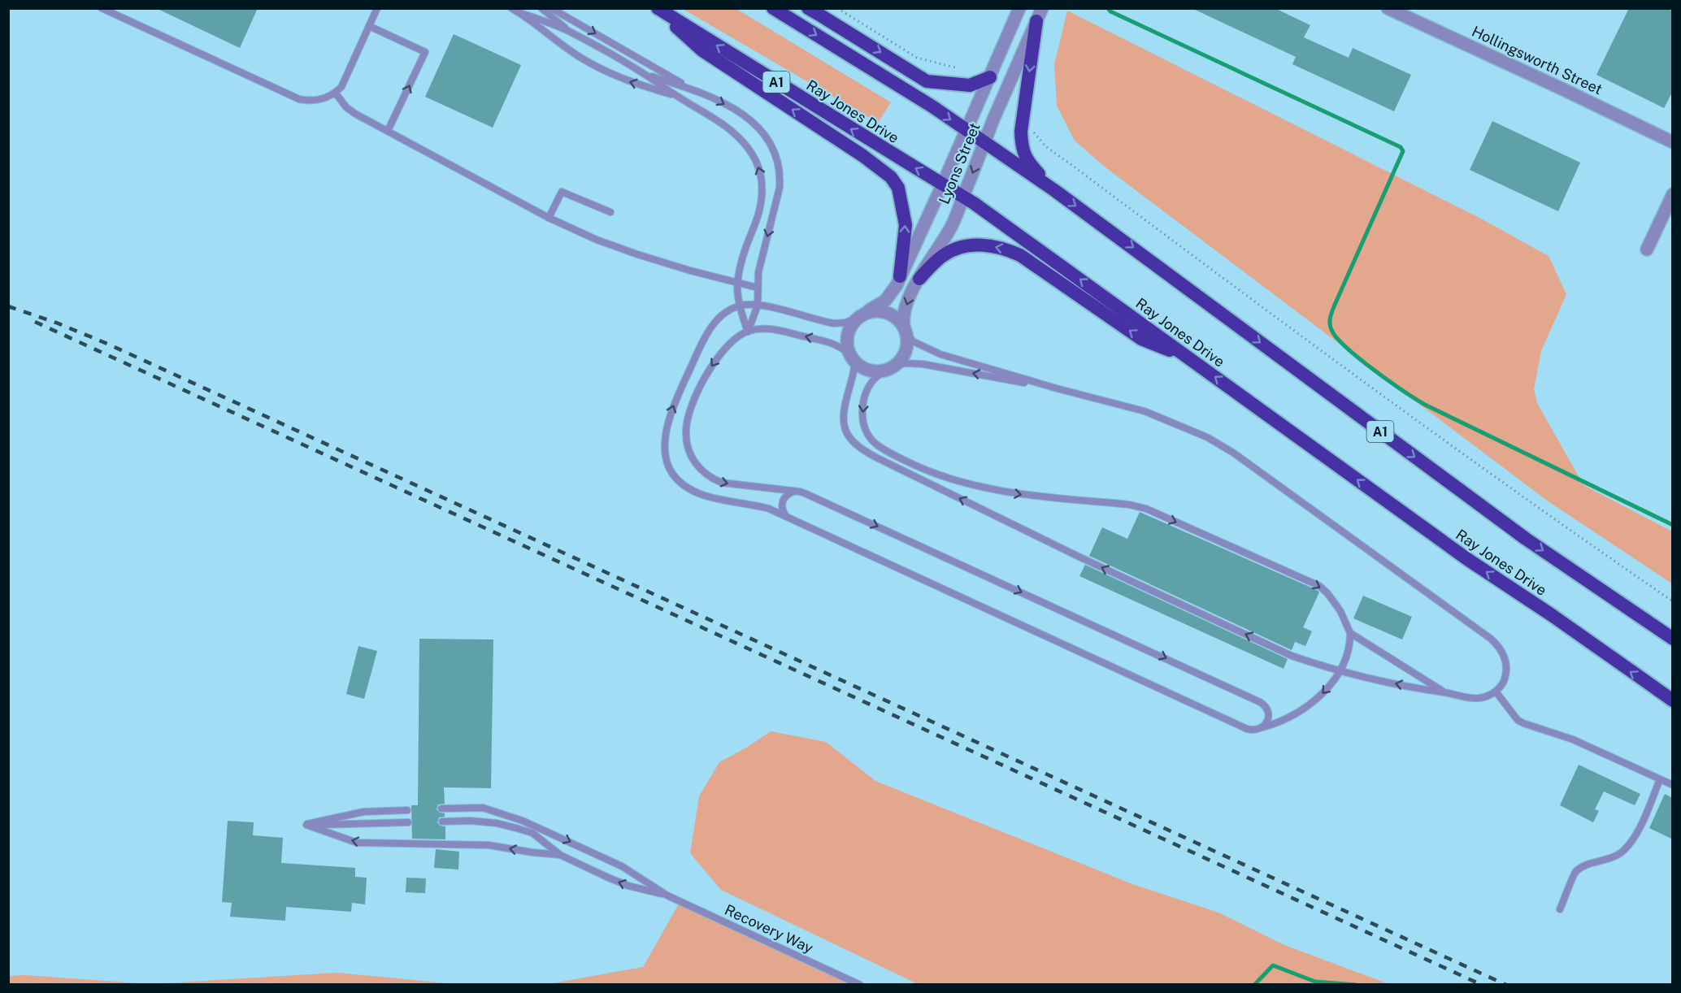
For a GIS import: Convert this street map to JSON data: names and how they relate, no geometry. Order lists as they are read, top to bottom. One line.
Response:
{"streets":{"highway":["A1","Ray Jones Drive"],"street":["Hollingsworth Street","Lyons Street"],"lane":["Recovery Way"]},"crossings":[["A1","Lyons Street"],["Ray Jones Drive","Lyons Street"]]}
